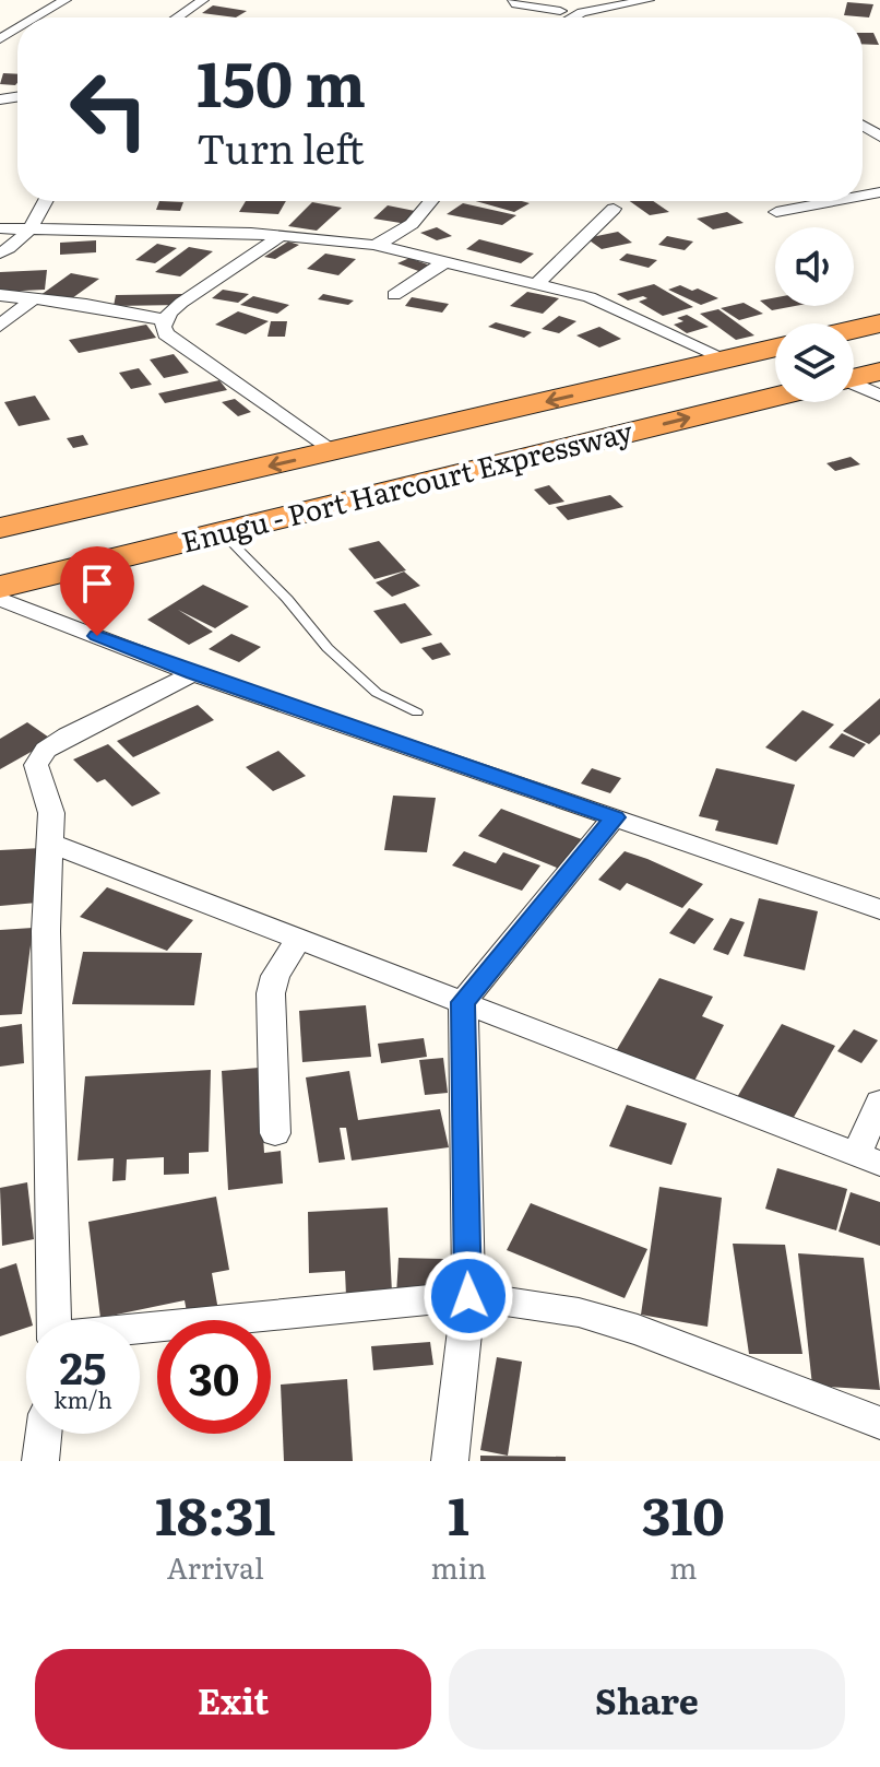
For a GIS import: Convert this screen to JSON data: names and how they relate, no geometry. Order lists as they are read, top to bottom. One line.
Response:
{"streets":{"highway":["Enugu - Port Harcourt Expressway"]},"page":{"turn":["150 m","Turn left"],"speed":"25 km/h","limit":"30","eta":["18:31","Arrival","1","min","310","m"],"buttons":["Exit","Share"]}}
